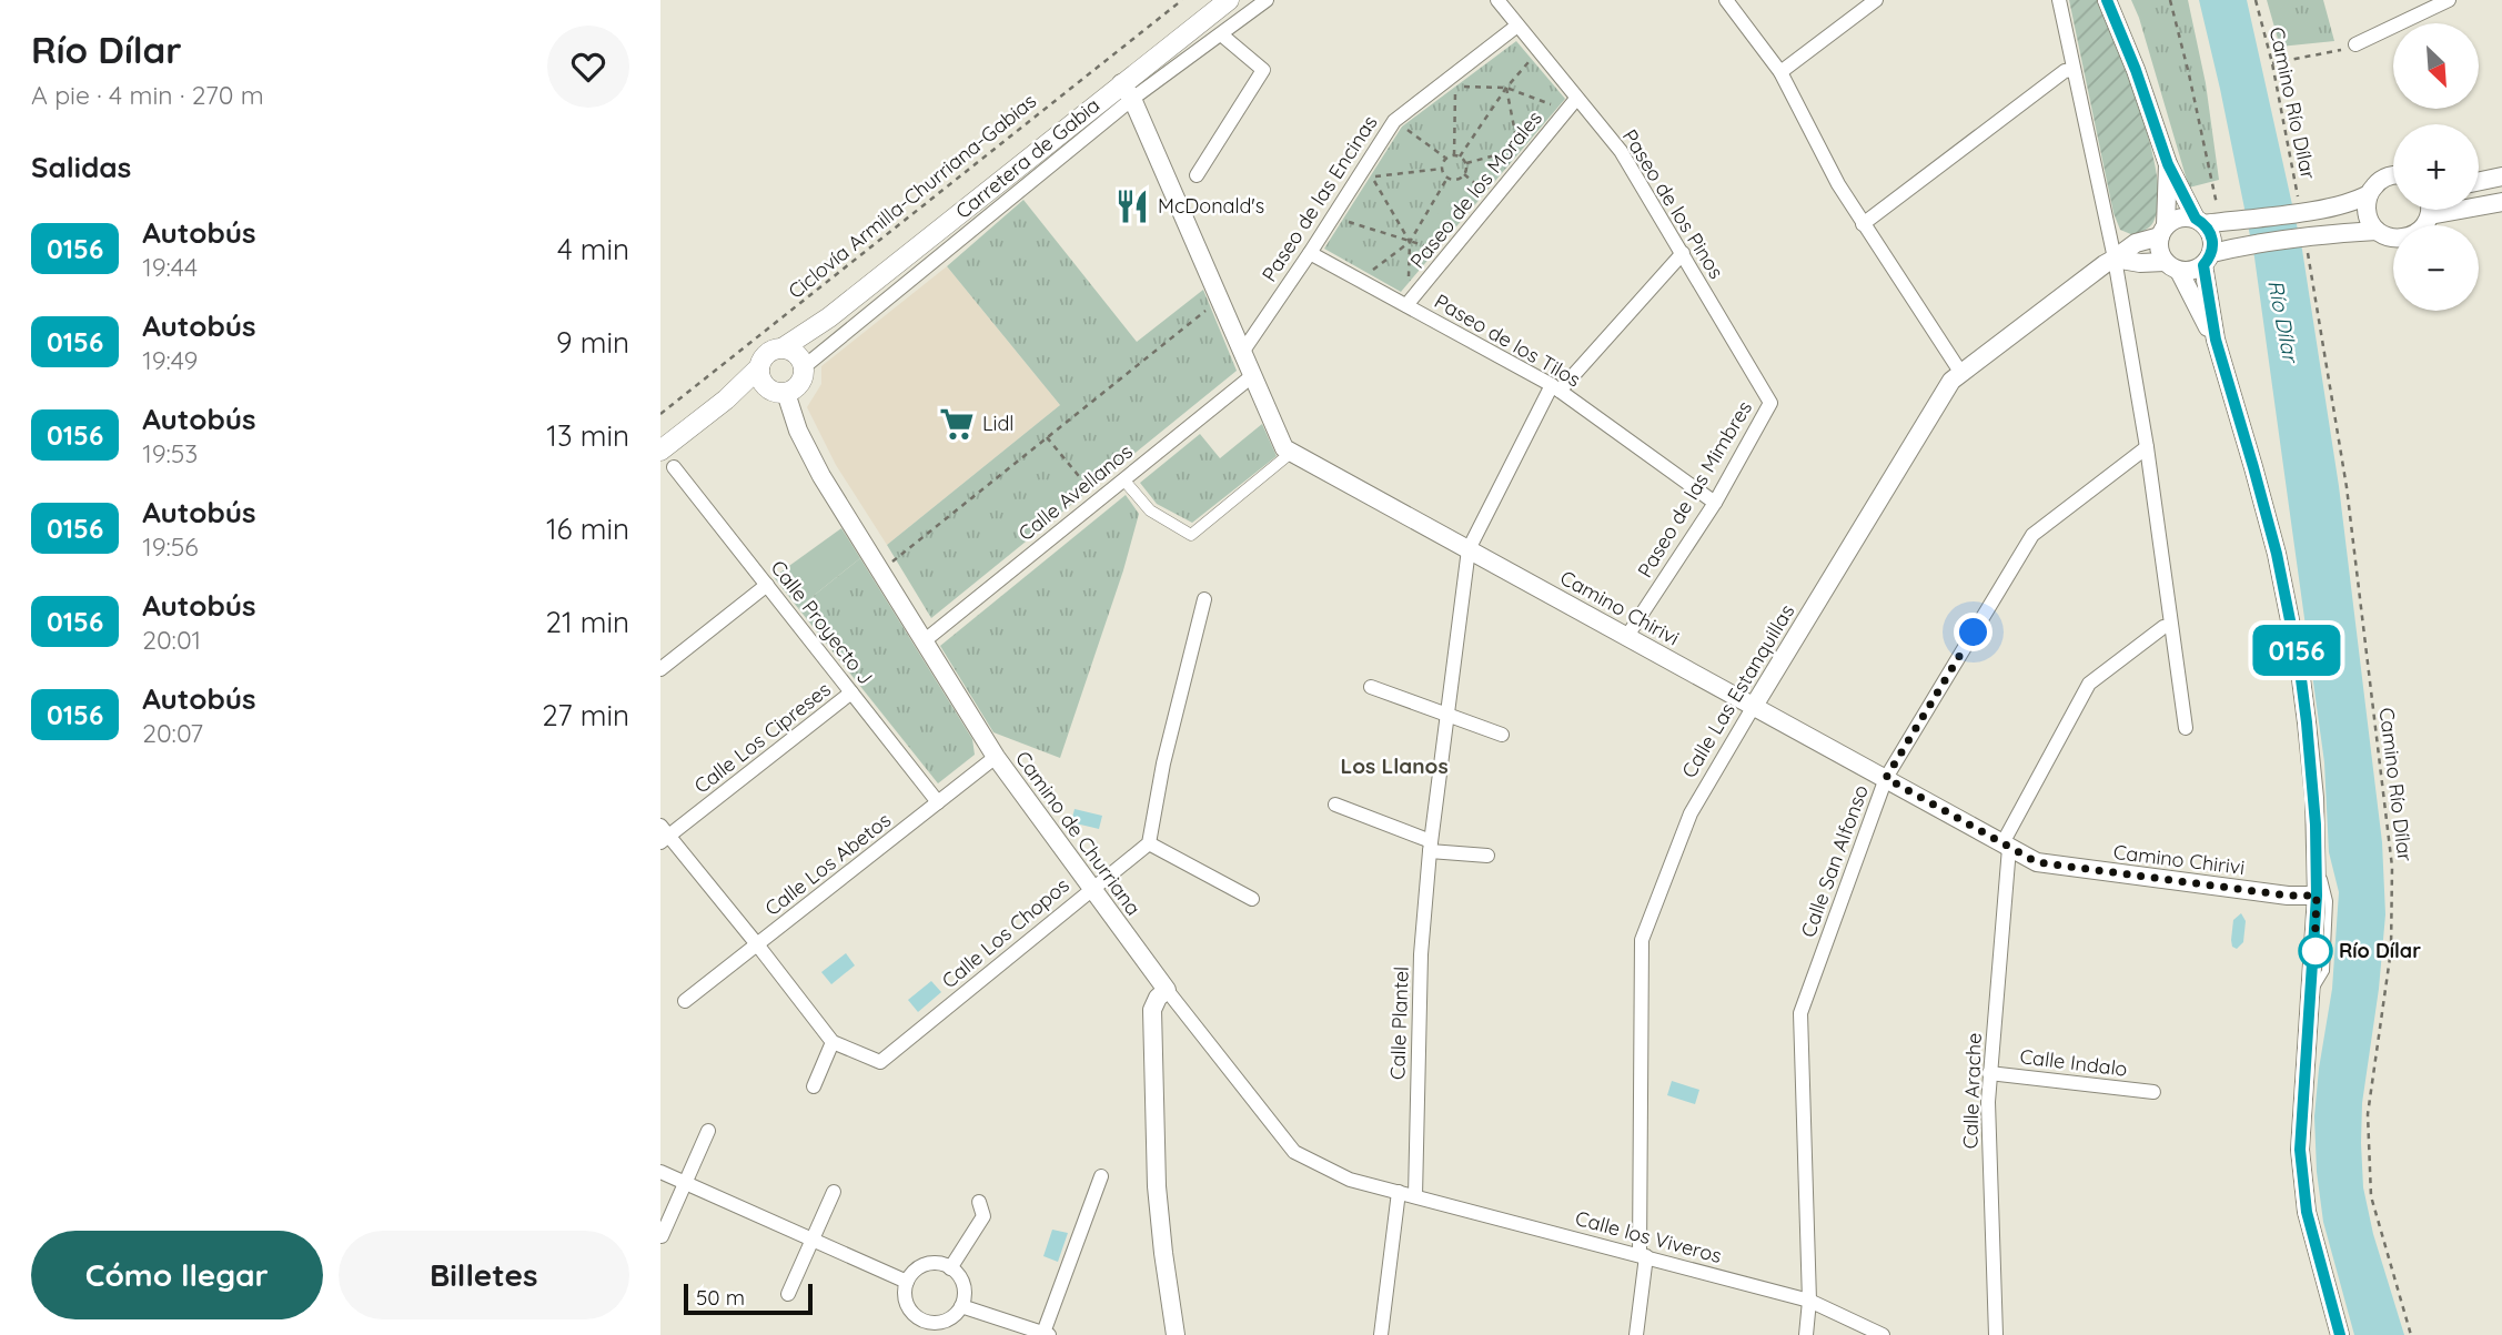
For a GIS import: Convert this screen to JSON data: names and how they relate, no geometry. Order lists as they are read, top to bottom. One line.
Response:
{"streets":{"main road":["Carretera de Gabia"],"street":["Paseo de los Morales","Paseo de las Encinas","Paseo de los Pinos","Paseo de los Tilos","Paseo de las Mimbres","Calle Avellanos","Camino Chirivi","Calle Proyecto J","Calle Las Estanquillas","Calle Los Cipreses","Camino de Churriana","Calle San Alfonso","Calle Los Abetos","Calle Los Chopos","Calle Plantel","Calle Indalo","Calle Arache","Calle los Viveros"],"path":["Camino Río Dílar","Ciclovía Armilla-Churriana-Gabias"]},"crossings":[["Carretera de Gabia","Camino de Churriana"],["Paseo de los Morales","Paseo de los Pinos"],["Paseo de los Morales","Paseo de los Tilos"],["Paseo de las Encinas","Paseo de los Pinos"],["Paseo de las Encinas","Paseo de los Tilos"],["Paseo de los Pinos","Paseo de las Mimbres"],["Paseo de los Pinos","Calle Plantel"],["Paseo de los Tilos","Paseo de las Mimbres"],["Paseo de los Tilos","Calle Plantel"],["Paseo de las Mimbres","Camino Chirivi"],["Calle Avellanos","Camino de Churriana"],["Camino Chirivi","Calle Las Estanquillas"],["Camino Chirivi","Calle San Alfonso"],["Camino Chirivi","Calle Plantel"],["Camino Chirivi","Calle Arache"],["Calle Proyecto J","Calle Los Cipreses"],["Calle Proyecto J","Calle Los Abetos"],["Calle Las Estanquillas","Calle los Viveros"],["Calle Los Cipreses","Calle Los Chopos"],["Camino de Churriana","Calle Los Abetos"],["Camino de Churriana","Calle Los Chopos"],["Camino de Churriana","Calle los Viveros"],["Calle San Alfonso","Calle los Viveros"],["Calle Los Abetos","Calle Los Chopos"],["Calle Plantel","Calle los Viveros"],["Calle Indalo","Calle Arache"]],"districts":["Los Llanos"],"water":["Río Dílar"],"places":{"restaurant":["McDonald's"],"supermarket":["Lidl"],"other":["Río Dílar"]},"lines":["bus line 0156"],"scale_bar":"50 m","north":"bottom right","page":{"heading":[["Río Dílar","A pie · 4 min · 270 m"],"Salidas"],"on_map":"0156","map_buttons":["+","−"],"list":[{"mark":"0156","name":"Autobús","note":"19:44","value":"4 min"},{"mark":"0156","name":"Autobús","note":"19:49","value":"9 min"},{"mark":"0156","name":"Autobús","note":"19:53","value":"13 min"},{"mark":"0156","name":"Autobús","note":"19:56","value":"16 min"},{"mark":"0156","name":"Autobús","note":"20:01","value":"21 min"},{"mark":"0156","name":"Autobús","note":"20:07","value":"27 min"}],"buttons":["Cómo llegar","Billetes"],"scale":"50 m"}}
